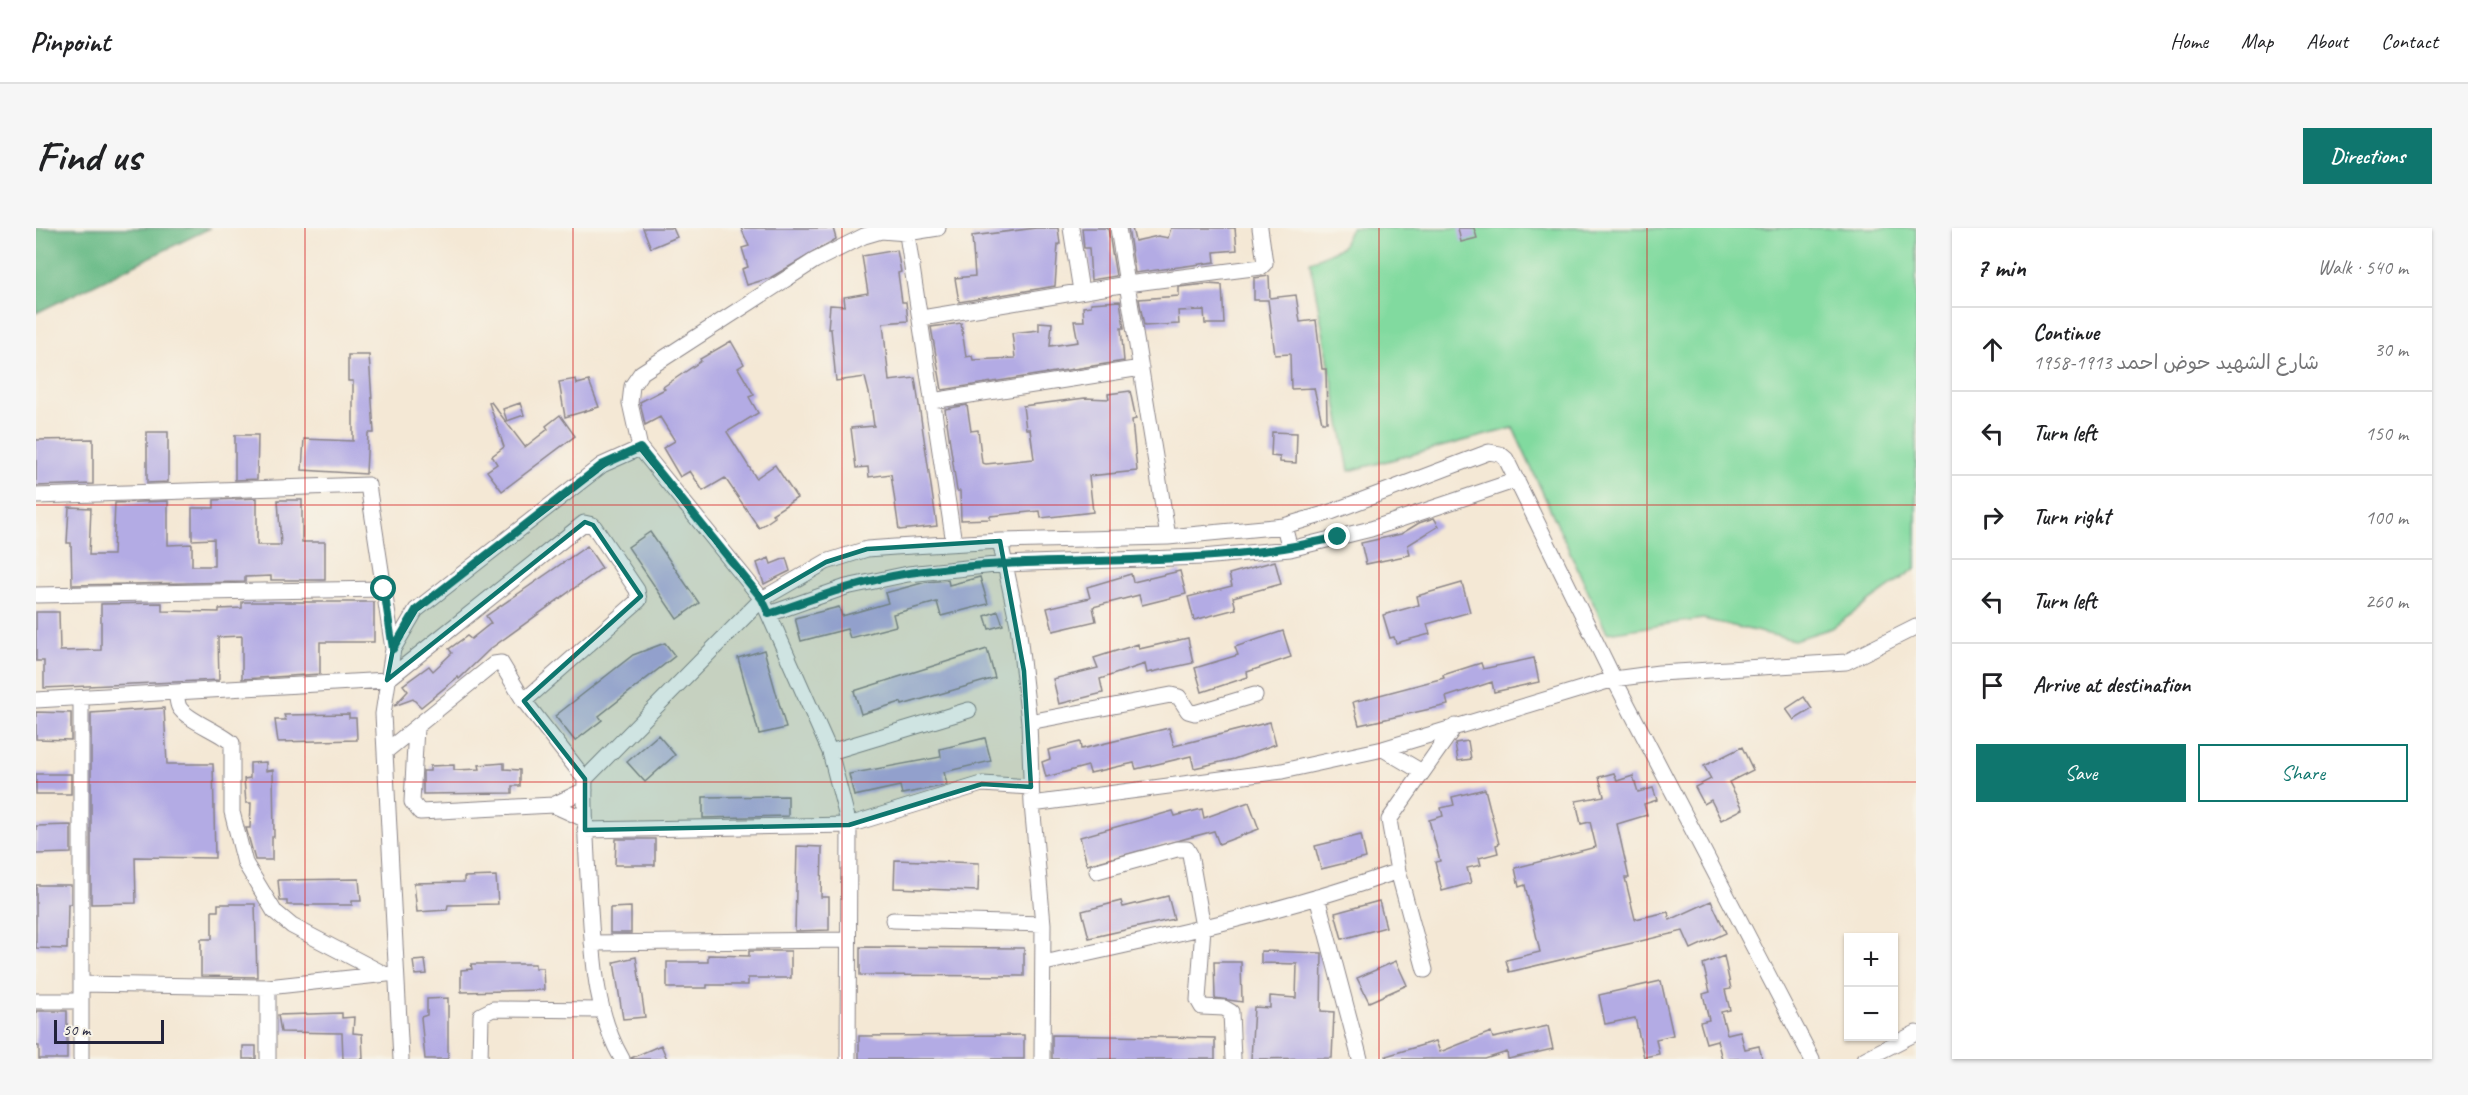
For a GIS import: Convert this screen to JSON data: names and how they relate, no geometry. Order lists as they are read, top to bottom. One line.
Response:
{"scale_bar":"50 m","page":{"header":"Pinpoint","nav":["Home","Map","About","Contact"],"buttons":["Directions",["Save","Share"]],"title":"Find us","heading":["7 min","Walk · 540 m"],"list":[["Continue","شارع الشهيد حوض احمد 1913-1958","30 m"],["Turn left","150 m"],["Turn right","100 m"],["Turn left","260 m"],"Arrive at destination"],"map_buttons":["+","−"],"scale":"50 m"}}
